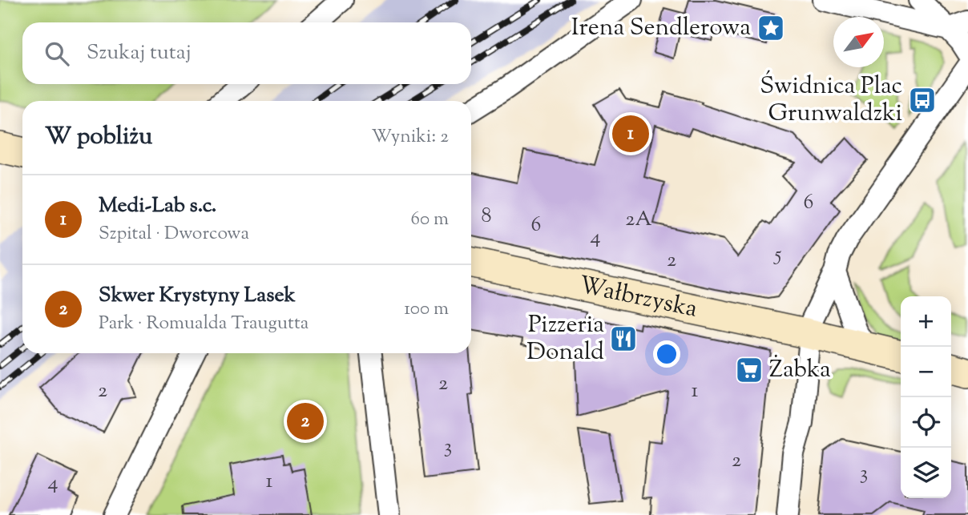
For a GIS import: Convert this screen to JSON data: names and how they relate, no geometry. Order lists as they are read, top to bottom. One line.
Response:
{"streets":{"main road":["Wałbrzyska"]},"places":{"place":["Irena Sendlerowa"],"bus stop":["Świdnica Plac Grunwaldzki"],"restaurant":["Pizzeria Donald"],"supermarket":["Żabka"]},"house_numbers":["6","8","2A","6","4","5","2","2","2","1","3","2","3","1","4"],"north":"top right","page":{"search":"Szukaj tutaj","heading":["W pobliżu","Wyniki: 2"],"pins":["1","2"],"list":[{"mark":"1","name":"Medi-Lab s.c.","note":"Szpital · Dworcowa","value":"60 m"},{"mark":"2","name":"Skwer Krystyny Lasek","note":"Park · Romualda Traugutta","value":"100 m"}],"map_buttons":["+","−"]}}
